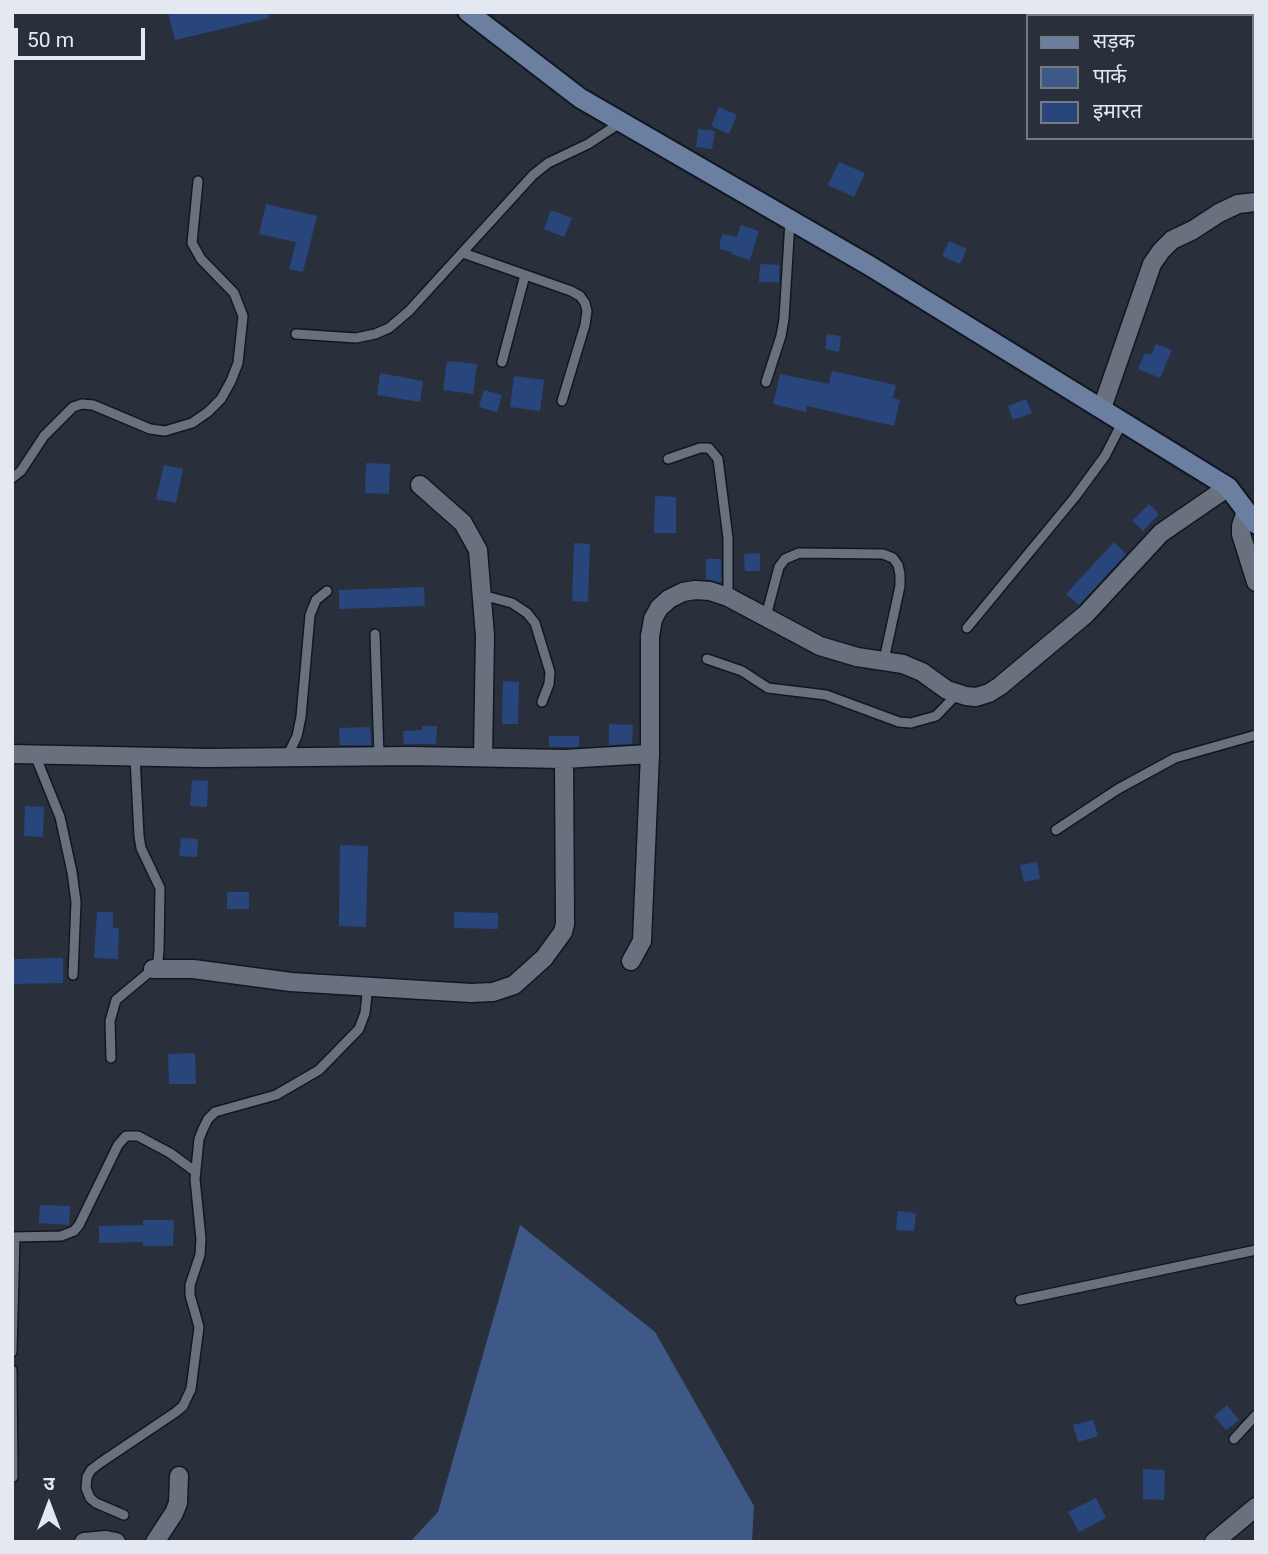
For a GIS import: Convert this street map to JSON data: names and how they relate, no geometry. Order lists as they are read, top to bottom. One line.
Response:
{"legend":["सड़क","पार्क","इमारत"],"scale_bar":"50 m","north":"top"}
